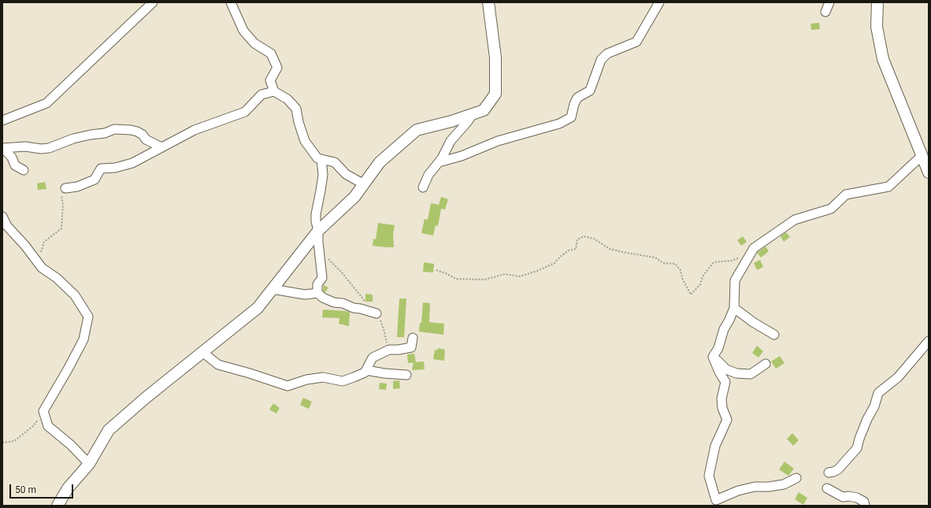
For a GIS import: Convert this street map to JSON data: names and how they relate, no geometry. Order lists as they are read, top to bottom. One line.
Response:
{"scale_bar":"50 m"}
